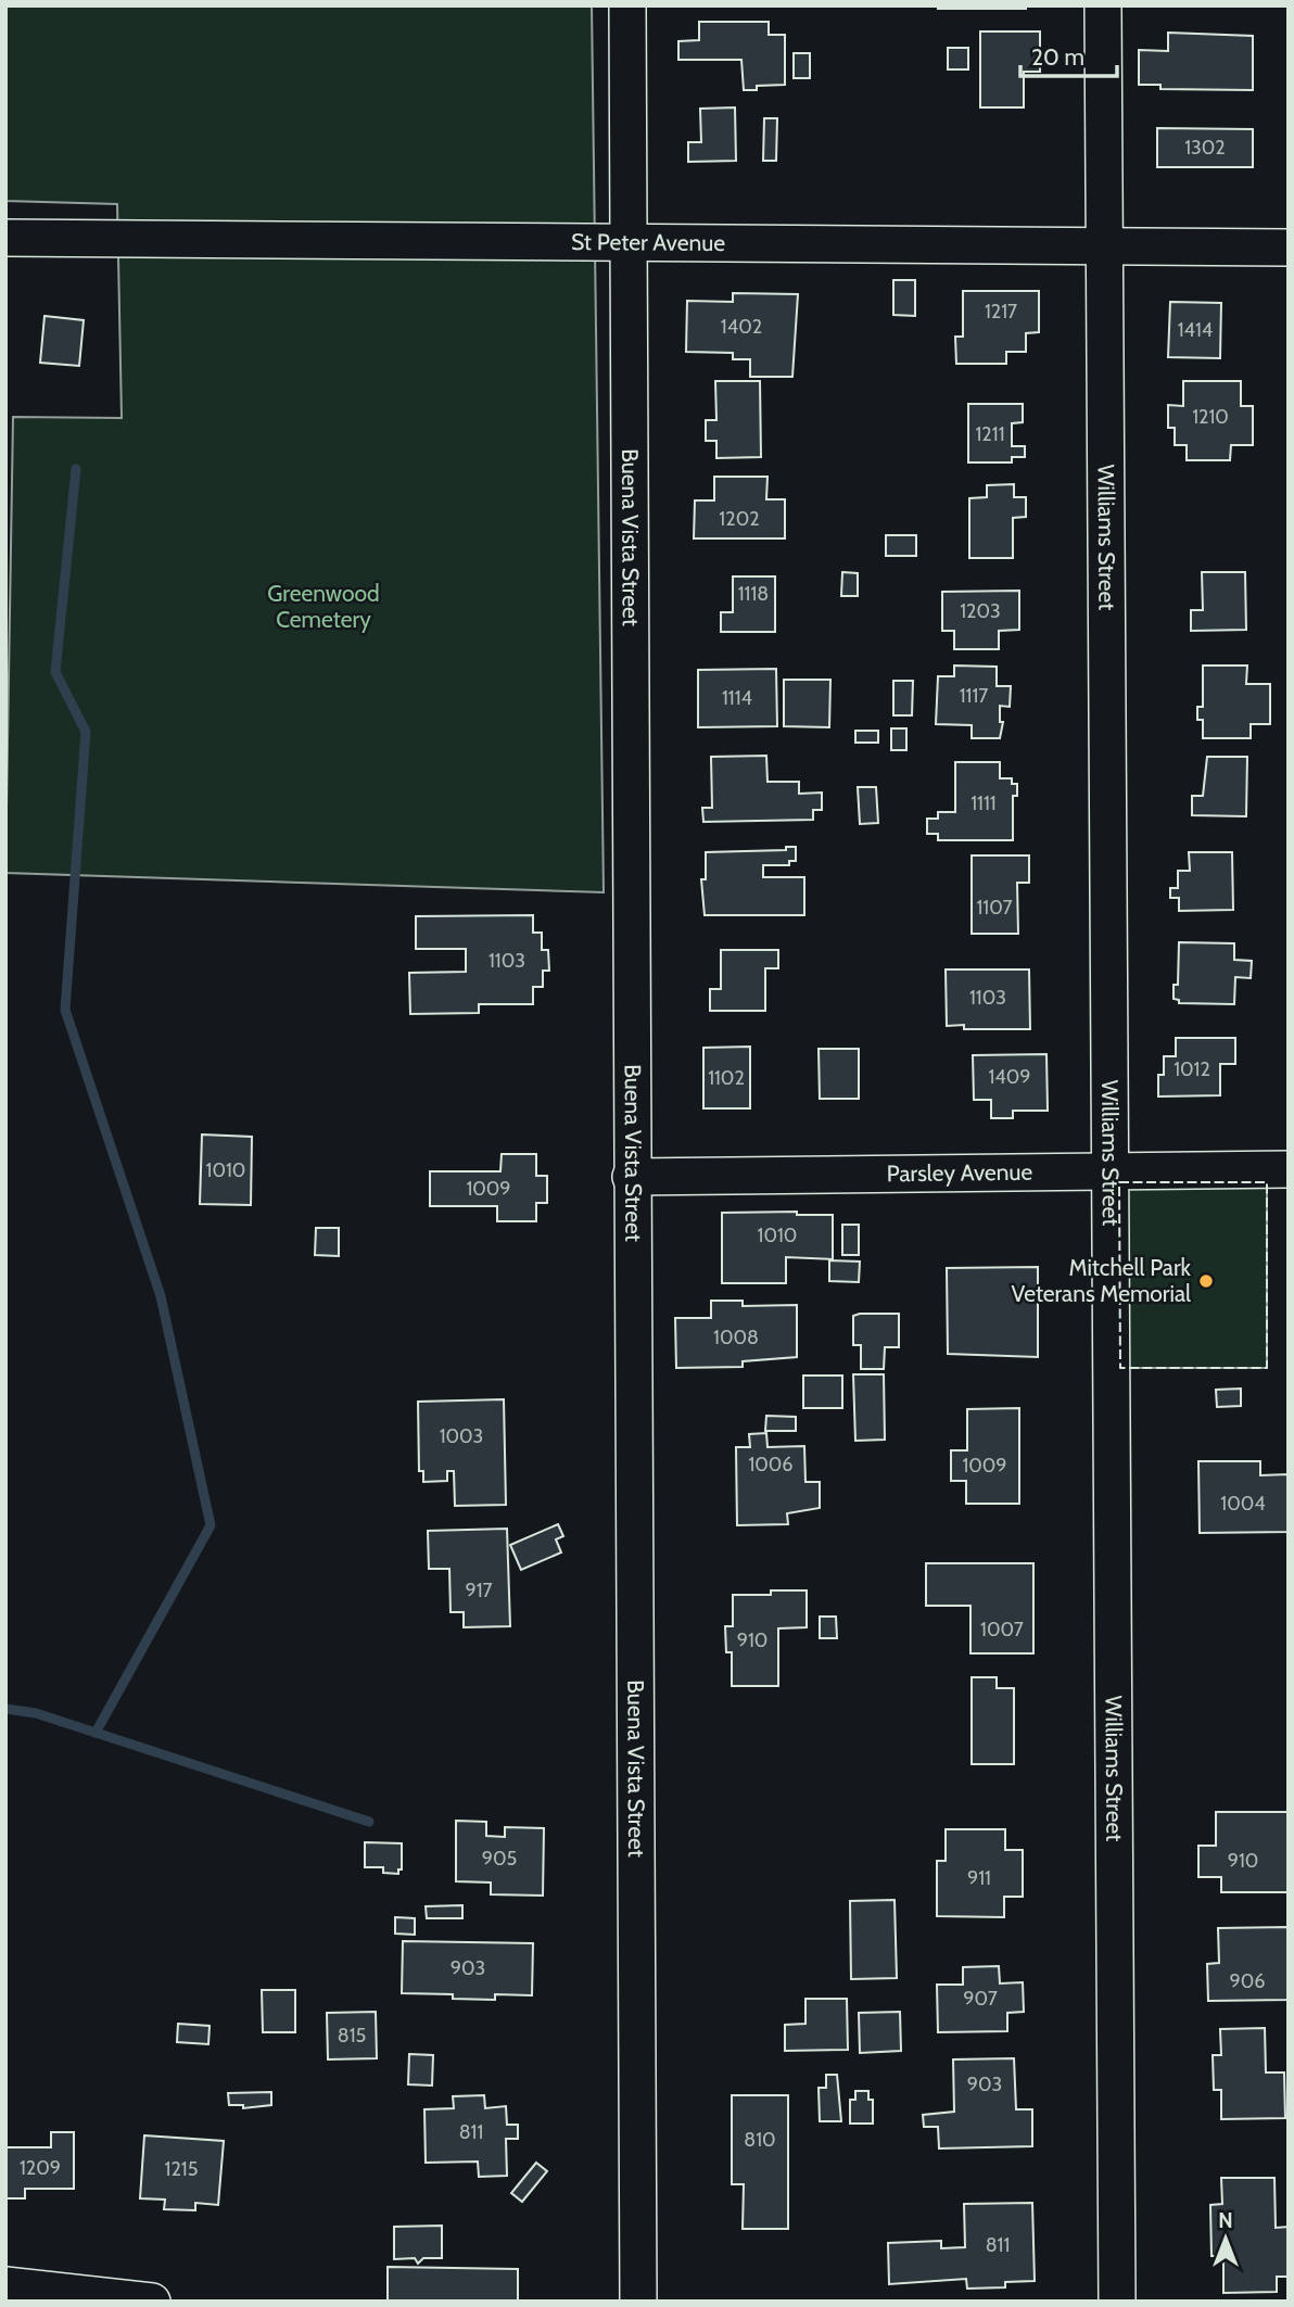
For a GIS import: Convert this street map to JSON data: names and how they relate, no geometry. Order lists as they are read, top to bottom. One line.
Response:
{"streets":{"street":["St Peter Avenue","Buena Vista Street","Williams Street","Parsley Avenue"]},"crossings":[["St Peter Avenue","Buena Vista Street"],["St Peter Avenue","Williams Street"],["Buena Vista Street","Parsley Avenue"],["Williams Street","Parsley Avenue"]],"parks":["Greenwood Cemetery"],"places":["Mitchell Park Veterans Memorial"],"house_numbers":["1302","1217","1402","1414","1210","1211","1202","1118","1203","1117","1114","1111","1107","1103","1103","1012","1409","1102","1010","1009","1010","1008","1003","1006","1009","1004","917","1007","910","905","910","911","903","906","907","815","903","811","810","1209","1215","811"],"scale_bar":"20 m","north":"top"}
